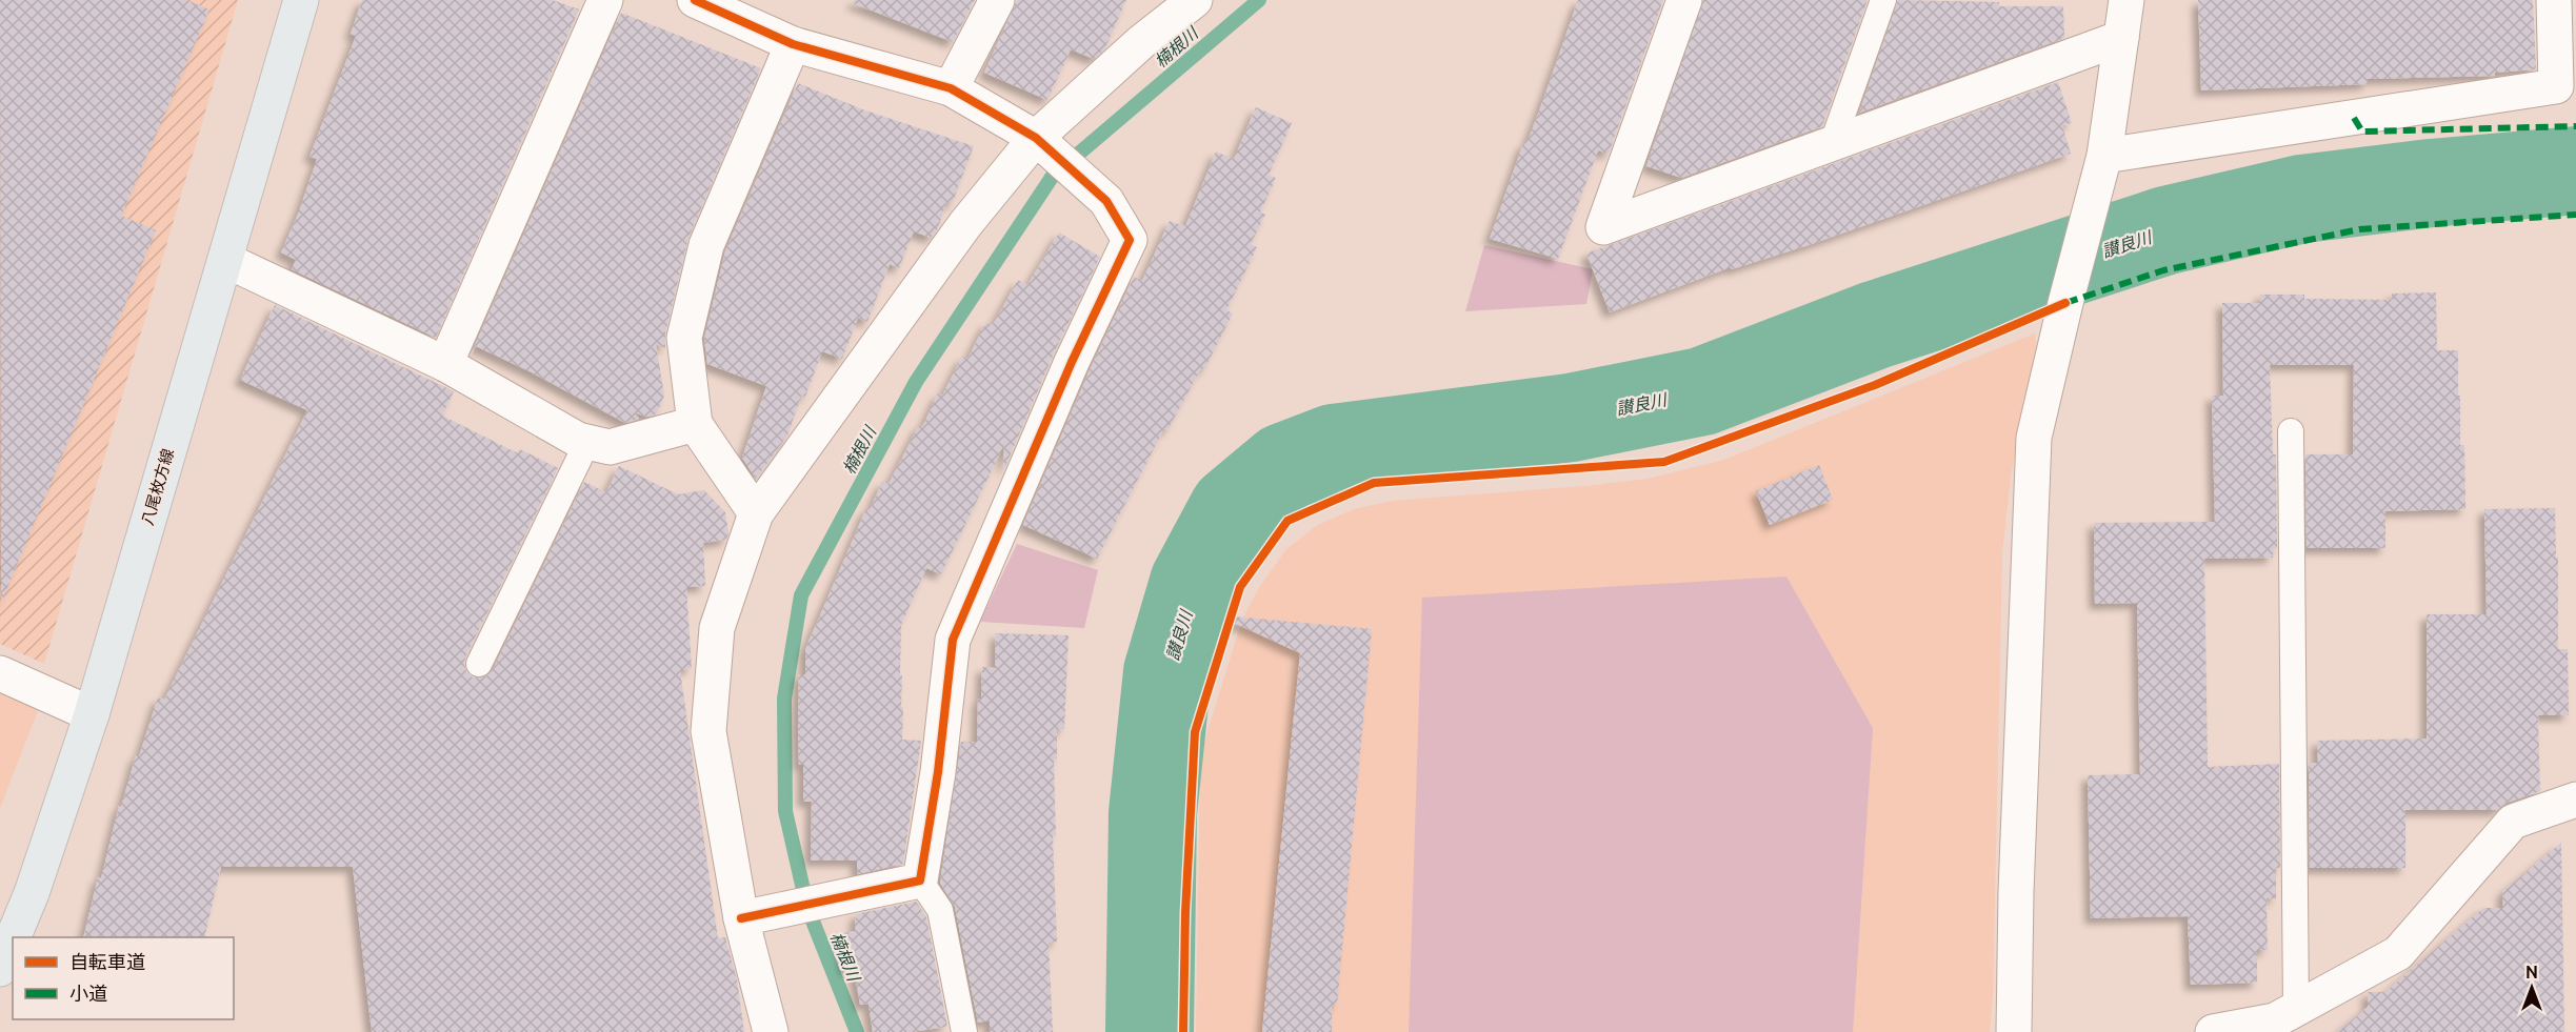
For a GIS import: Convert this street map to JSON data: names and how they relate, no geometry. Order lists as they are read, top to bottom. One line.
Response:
{"streets":{"main road":["八尾枚方線"]},"water":["楠根川","讃良川"],"legend":["自転車道","小道"],"north":"top"}
